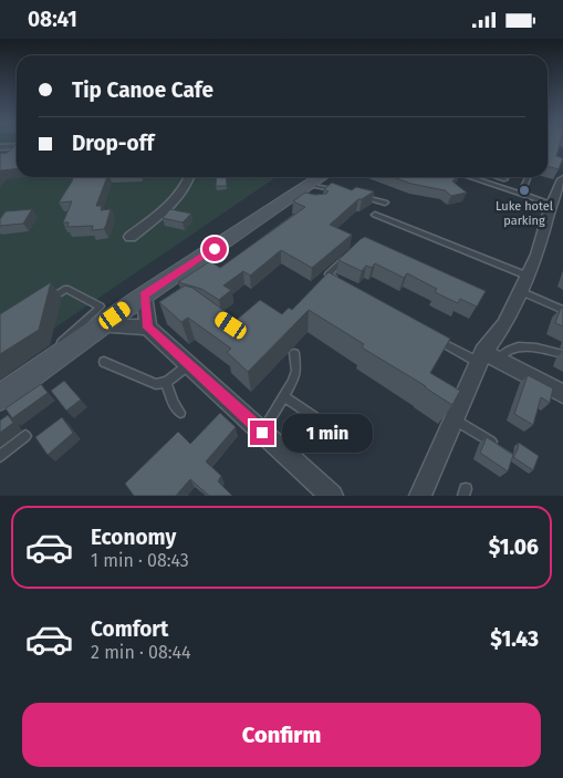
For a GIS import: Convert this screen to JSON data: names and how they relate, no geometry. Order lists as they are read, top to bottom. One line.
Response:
{"places":["Luke hotel parking"],"page":{"status":"08:41","banner":["Tip Canoe Cafe","Drop-off"],"bubble":"1 min","list":[{"name":"Economy","note":"1 min · 08:43","value":"$1.06"},{"name":"Comfort","note":"2 min · 08:44","value":"$1.43"}],"buttons":"Confirm"}}
